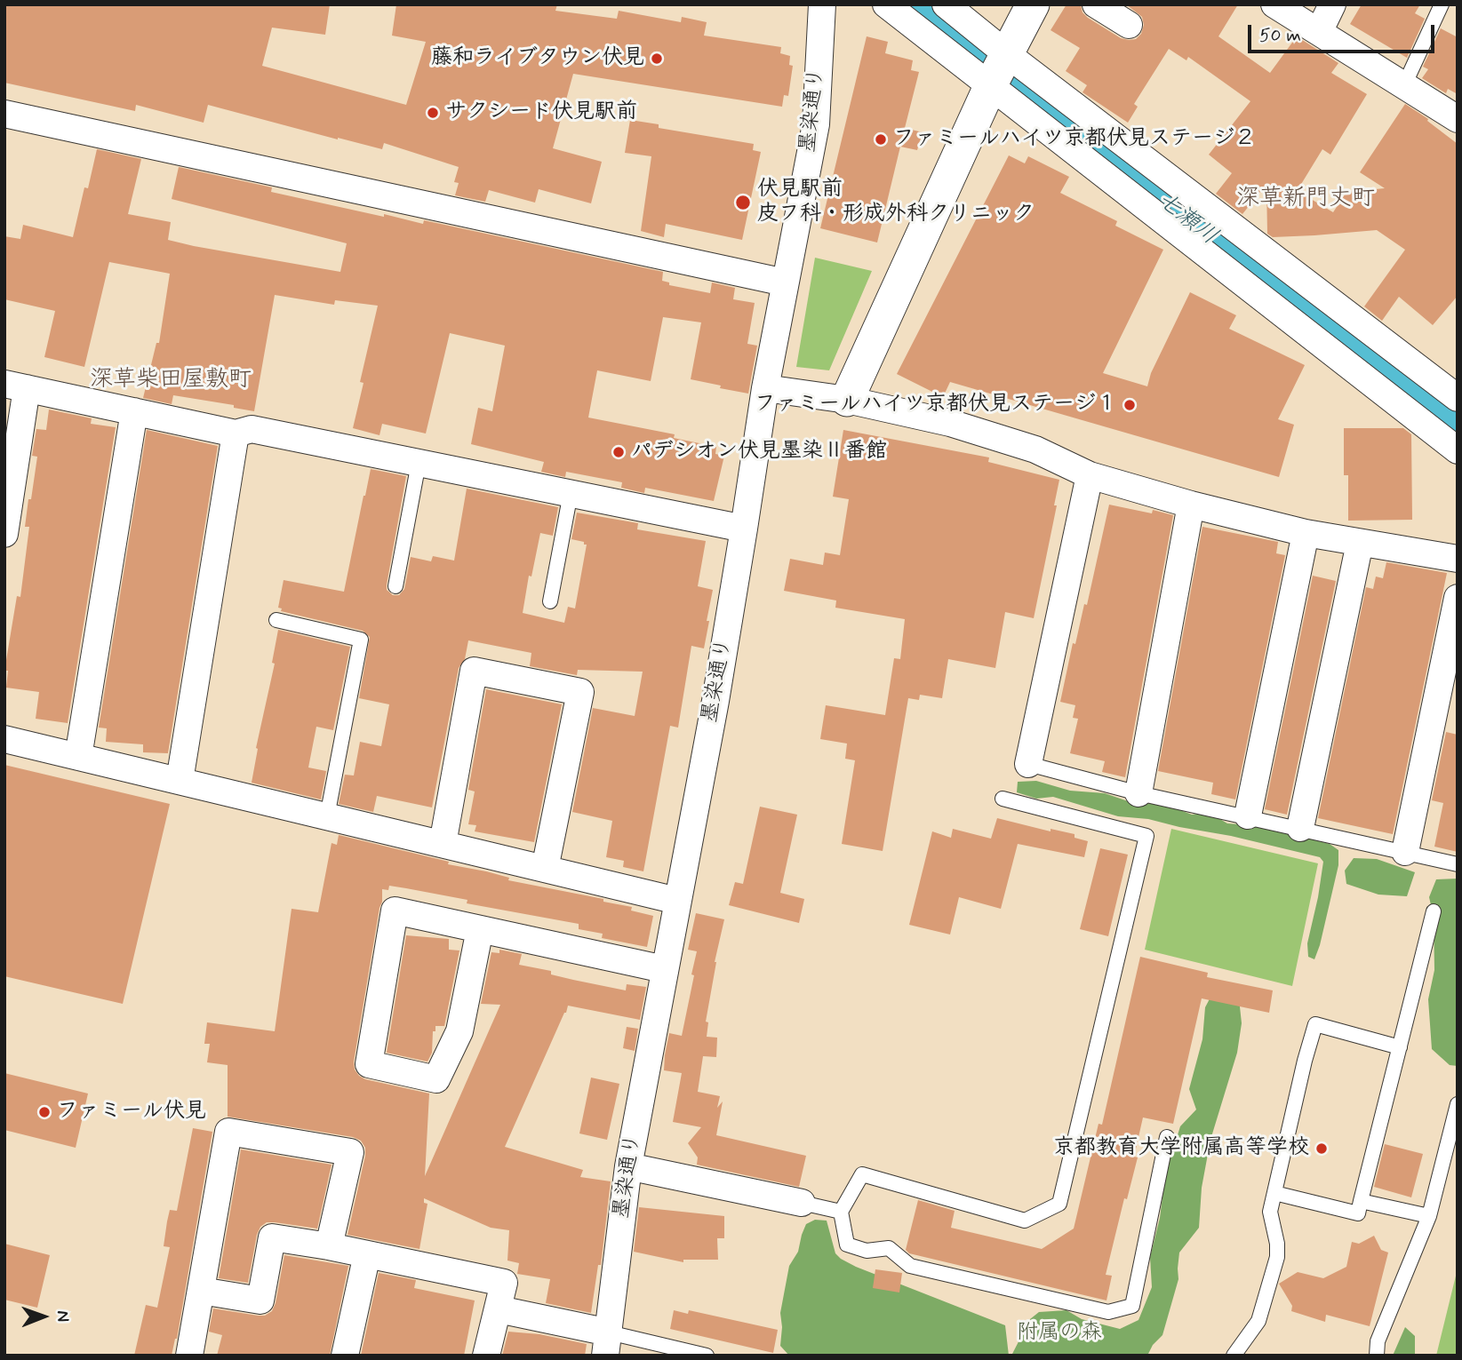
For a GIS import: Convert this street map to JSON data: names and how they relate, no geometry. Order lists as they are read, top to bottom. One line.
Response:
{"streets":{"street":["墨染通り"]},"districts":["深草新門丈町","深草柴田屋敷町"],"water":["七瀬川"],"parks":["附属の森"],"places":["藤和ライブタウン伏見","サクシード伏見駅前","ファミールハイツ京都伏見ステージ２","伏見駅前 皮フ科・形成外科クリニック","ファミールハイツ京都伏見ステージ１","パデシオン伏見墨染Ⅱ番館","ファミール伏見","京都教育大学附属高等学校"],"scale_bar":"50 m","north":"right"}
